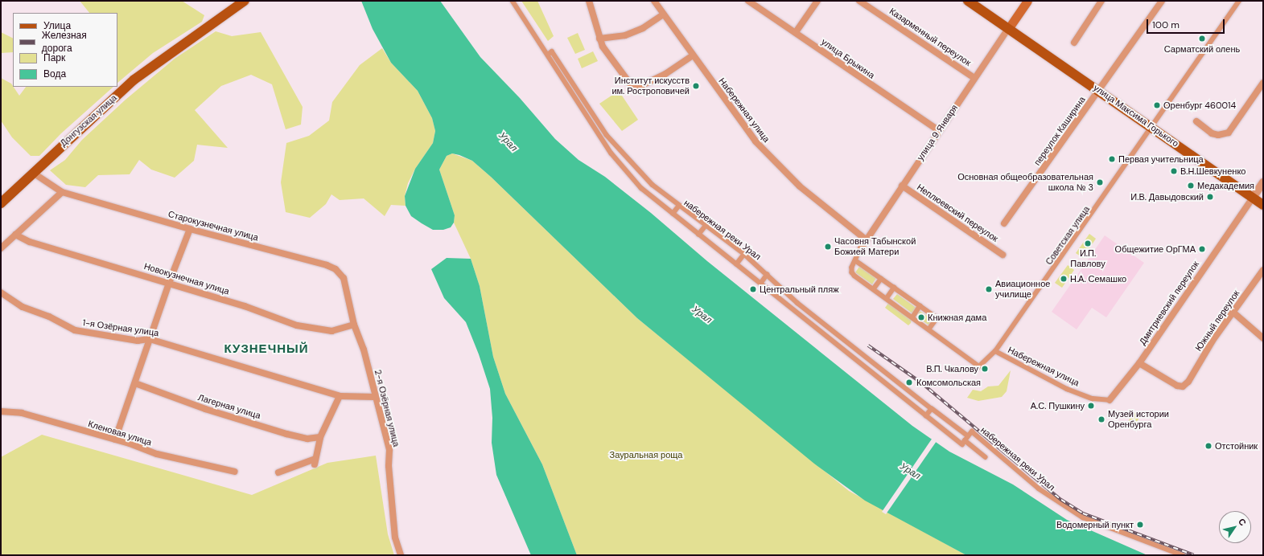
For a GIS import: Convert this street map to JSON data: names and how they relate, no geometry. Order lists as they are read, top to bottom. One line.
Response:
{"streets":{"main road":["улица Максима Горького","Донгузская улица","улица 9 Января"],"street":["Казарменный переулок","улица Брыкина","Набережная улица","переулок Каширина","Неплюевский переулок","Старокузнечная улица","набережная реки Урал","Советская улица","Новокузнечная улица","Дмитриевский переулок","Южный переулок","1-я Озёрная улица","Лагерная улица","2-я Озёрная улица","Кленовая улица"]},"crossings":[["Казарменный переулок","улица 9 Января"],["улица Брыкина","улица 9 Января"],["Набережная улица","улица 9 Января"],["Набережная улица","Советская улица"],["Набережная улица","Дмитриевский переулок"],["улица Максима Горького","переулок Каширина"],["улица Максима Горького","улица 9 Января"],["улица Максима Горького","Советская улица"],["улица Максима Горького","Дмитриевский переулок"],["Донгузская улица","Старокузнечная улица"],["улица 9 Января","Неплюевский переулок"],["Старокузнечная улица","Новокузнечная улица"],["Старокузнечная улица","2-я Озёрная улица"],["Новокузнечная улица","2-я Озёрная улица"],["Дмитриевский переулок","Южный переулок"],["1-я Озёрная улица","2-я Озёрная улица"]],"districts":["КУЗНЕЧНЫЙ"],"water":["Урал"],"parks":["Зауральная роща"],"places":["Сарматский олень","Институт искусств им. Ростроповичей","Оренбург 460014","Первая учительница","В.Н.Шевкуненко","Основная общеобразовательная школа № 3","Медакадемия","И.В. Давыдовский","И.П. Павлову","Часовня Табынской Божией Матери","Общежитие ОрГМА","Н.А. Семашко","Центральный пляж","Авиационное училище","Книжная дама","В.П. Чкалову","Комсомольская","А.С. Пушкину","Музей истории Оренбурга","Отстойник","Водомерный пункт"],"legend":["Улица","Железная дорога","Парк","Вода"],"scale_bar":"100 m","north":"top right"}
